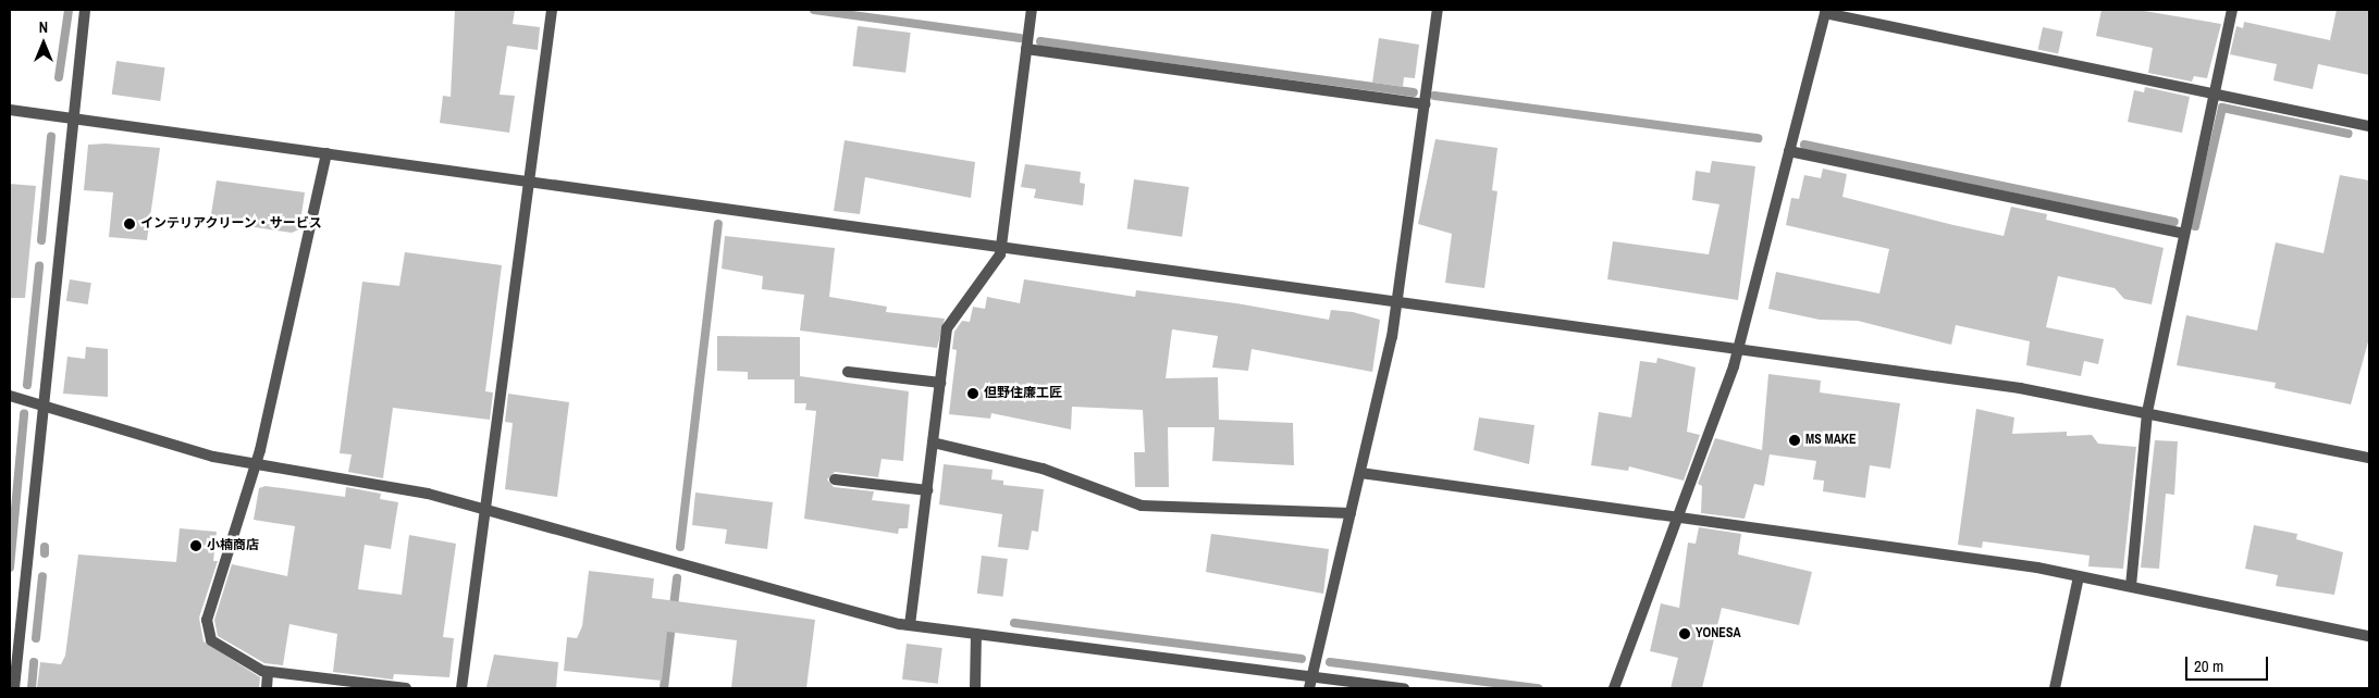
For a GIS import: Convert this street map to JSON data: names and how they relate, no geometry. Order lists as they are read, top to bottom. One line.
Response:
{"places":["インテリアクリーン・サービス","但野住廉工匠","MS MAKE","小楠商店","YONESA"],"scale_bar":"20 m","north":"top"}
